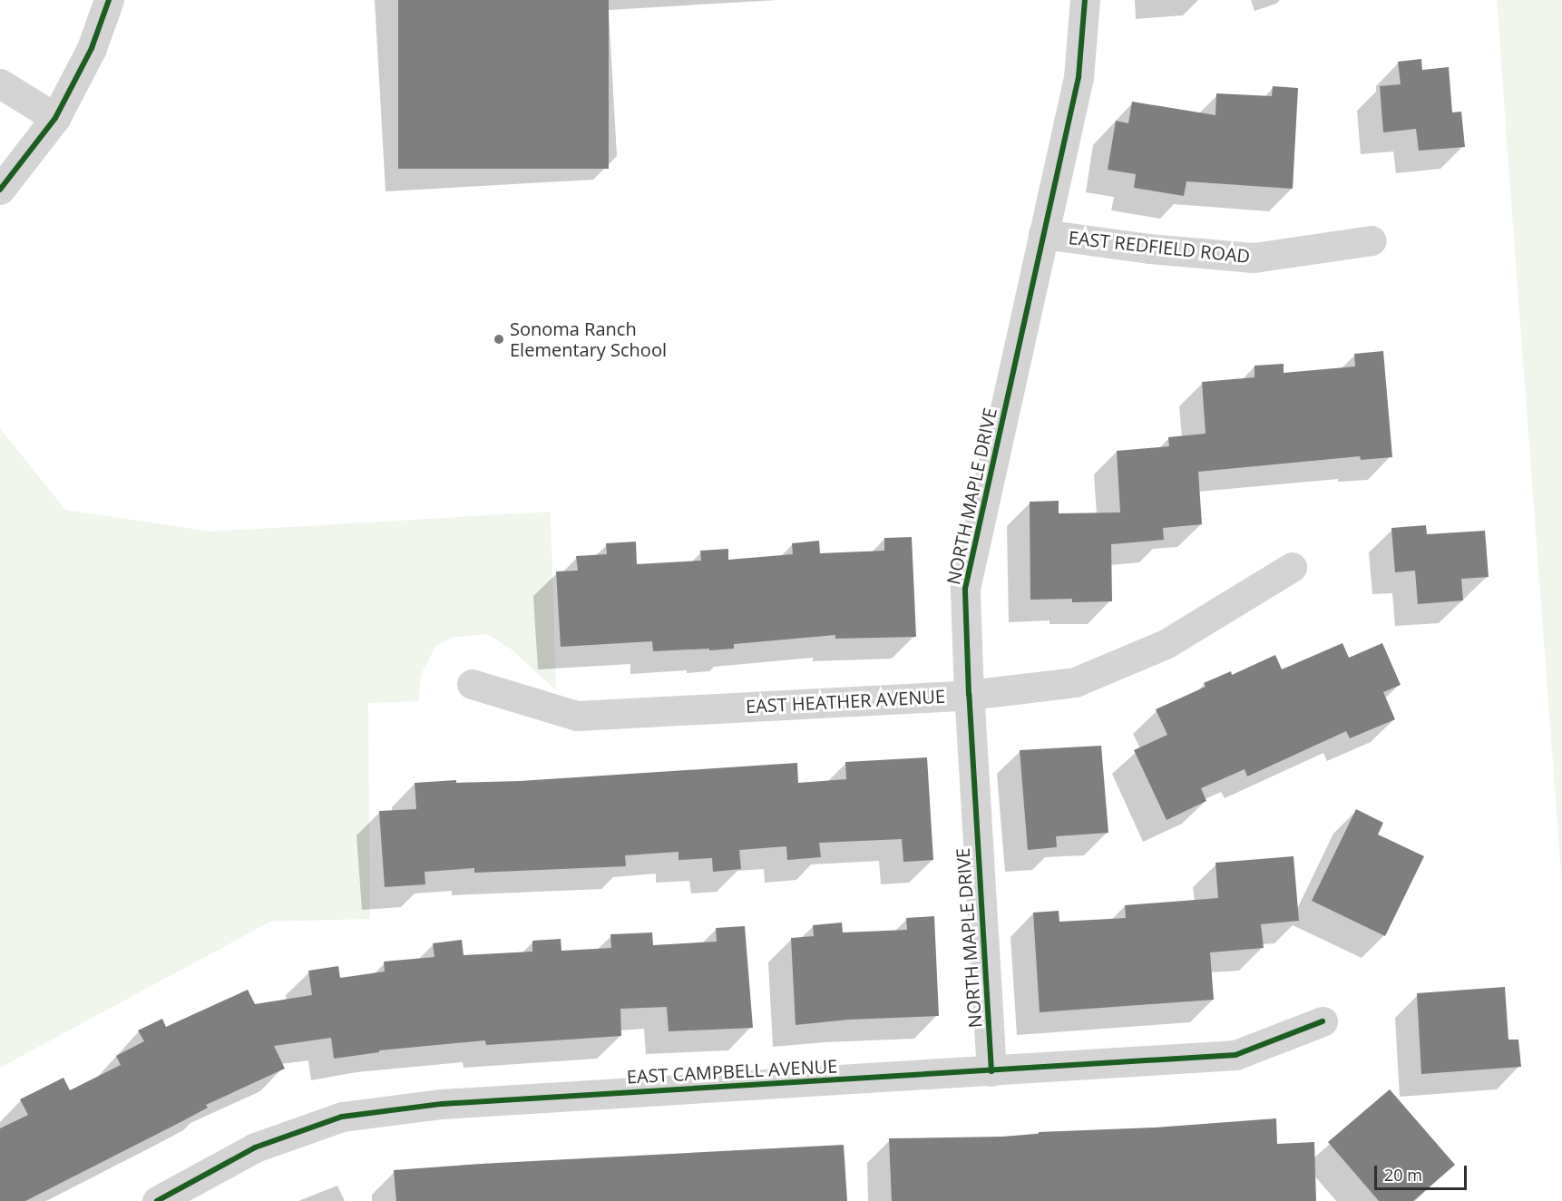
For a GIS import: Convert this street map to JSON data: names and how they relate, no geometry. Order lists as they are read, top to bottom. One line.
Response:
{"streets":{"street":["EAST REDFIELD ROAD","NORTH MAPLE DRIVE","EAST HEATHER AVENUE","EAST CAMPBELL AVENUE"]},"crossings":[["EAST REDFIELD ROAD","NORTH MAPLE DRIVE"],["NORTH MAPLE DRIVE","EAST HEATHER AVENUE"],["NORTH MAPLE DRIVE","EAST CAMPBELL AVENUE"]],"places":["Sonoma Ranch Elementary School"],"scale_bar":"20 m"}
